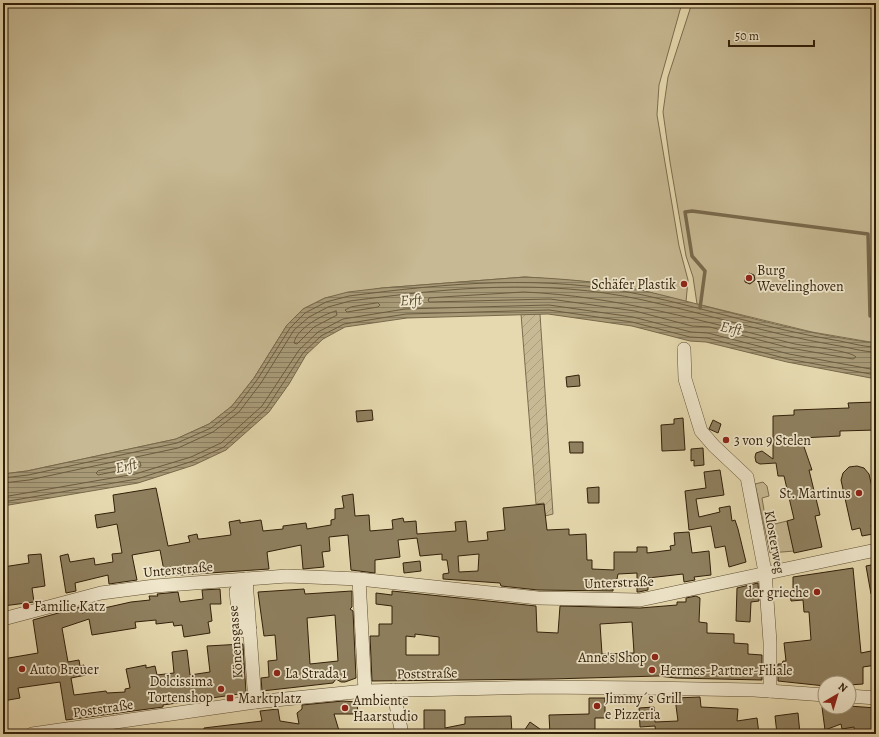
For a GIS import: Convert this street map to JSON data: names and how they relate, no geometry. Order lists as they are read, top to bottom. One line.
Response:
{"streets":{"street":["Klosterweg","Unterstraße","Könensgasse","Poststraße"]},"crossings":[["Klosterweg","Unterstraße"],["Klosterweg","Poststraße"],["Unterstraße","Könensgasse"],["Könensgasse","Poststraße"]],"water":["Erft"],"places":{"other":["Burg Wevelinghoven","Schäfer Plastik","3 von 9 Stelen","St. Martinus","der grieche","Familie Katz","Anne's Shop","Auto Breuer","Hermes-Partner-Filiale","La Strada 1","Dolcissima Tortenshop","Jimmy´s Grill e Pizzeria","Ambiente Haarstudio"],"transit":["Marktplatz"]},"scale_bar":"50 m","north":"top right"}
